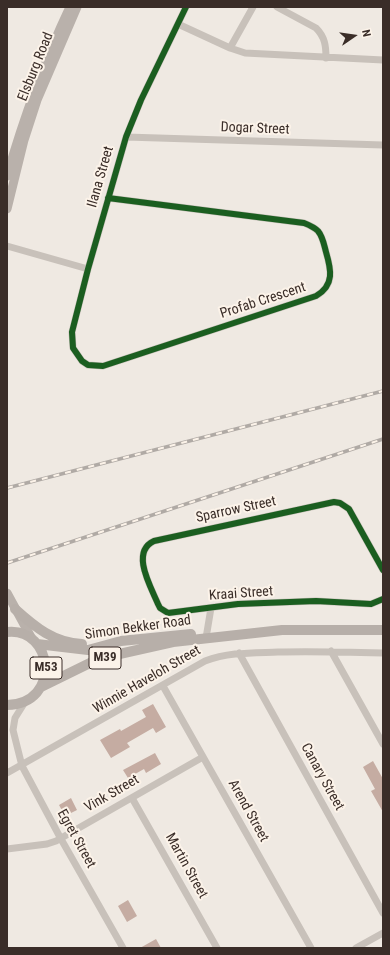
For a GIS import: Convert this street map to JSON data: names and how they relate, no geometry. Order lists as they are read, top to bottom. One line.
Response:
{"streets":{"main road":["Elsburg Road","Simon Bekker Road","M39","M53"],"street":["Dogar Street","Ilana Street","Profab Crescent","Sparrow Street","Kraai Street","Winnie Haveloh Street","Canary Street","Vink Street","Arend Street","Egret Street","Martin Street"]},"crossings":[["Dogar Street","Ilana Street"],["Ilana Street","Profab Crescent"],["Sparrow Street","Kraai Street"],["Simon Bekker Road","M53"],["Winnie Haveloh Street","Canary Street"],["Winnie Haveloh Street","Arend Street"],["Winnie Haveloh Street","Egret Street"],["Vink Street","Arend Street"],["Vink Street","Egret Street"],["Vink Street","Martin Street"]],"north":"right"}
